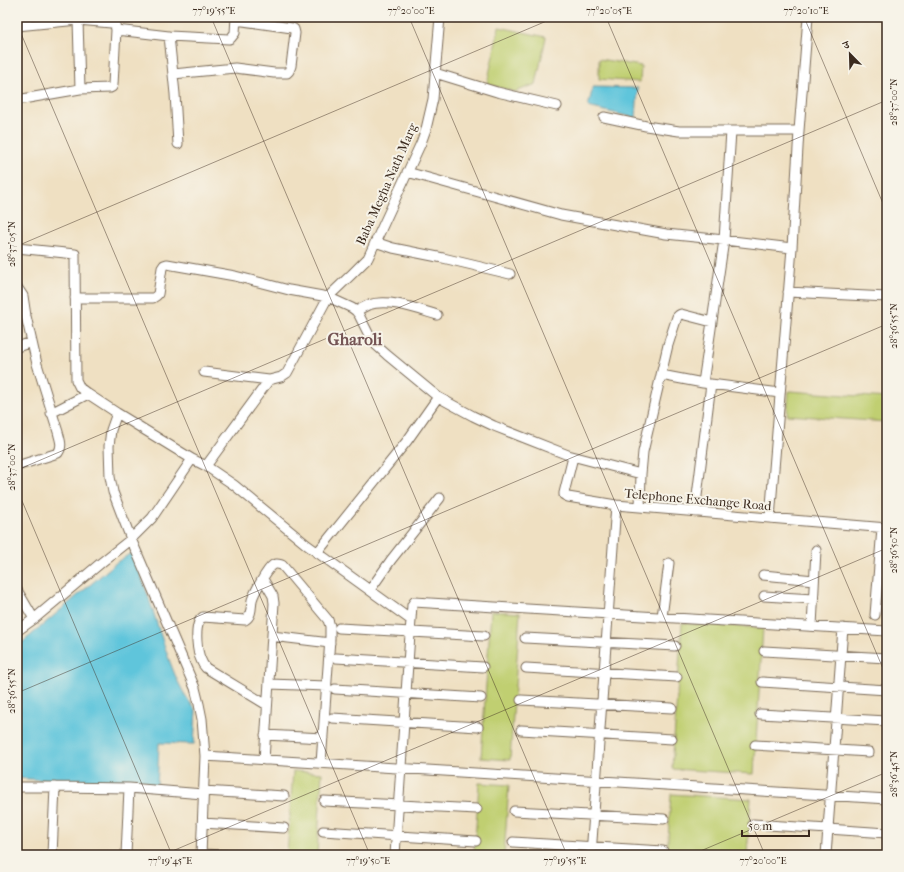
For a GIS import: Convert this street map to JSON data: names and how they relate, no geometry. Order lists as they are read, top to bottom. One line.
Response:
{"streets":{"street":["Baba Megha Nath Marg","Telephone Exchange Road"]},"districts":["Gharoli"],"scale_bar":"50 m","north":"top left","coordinates":["77°19'55\"E","77°20'00\"E","77°20'05\"E","77°20'10\"E","28°37'00\"N","28°37'05\"N","28°36'55\"N","28°36'50\"N","28°36'45\"N","77°19'45\"E","77°19'50\"E"]}
